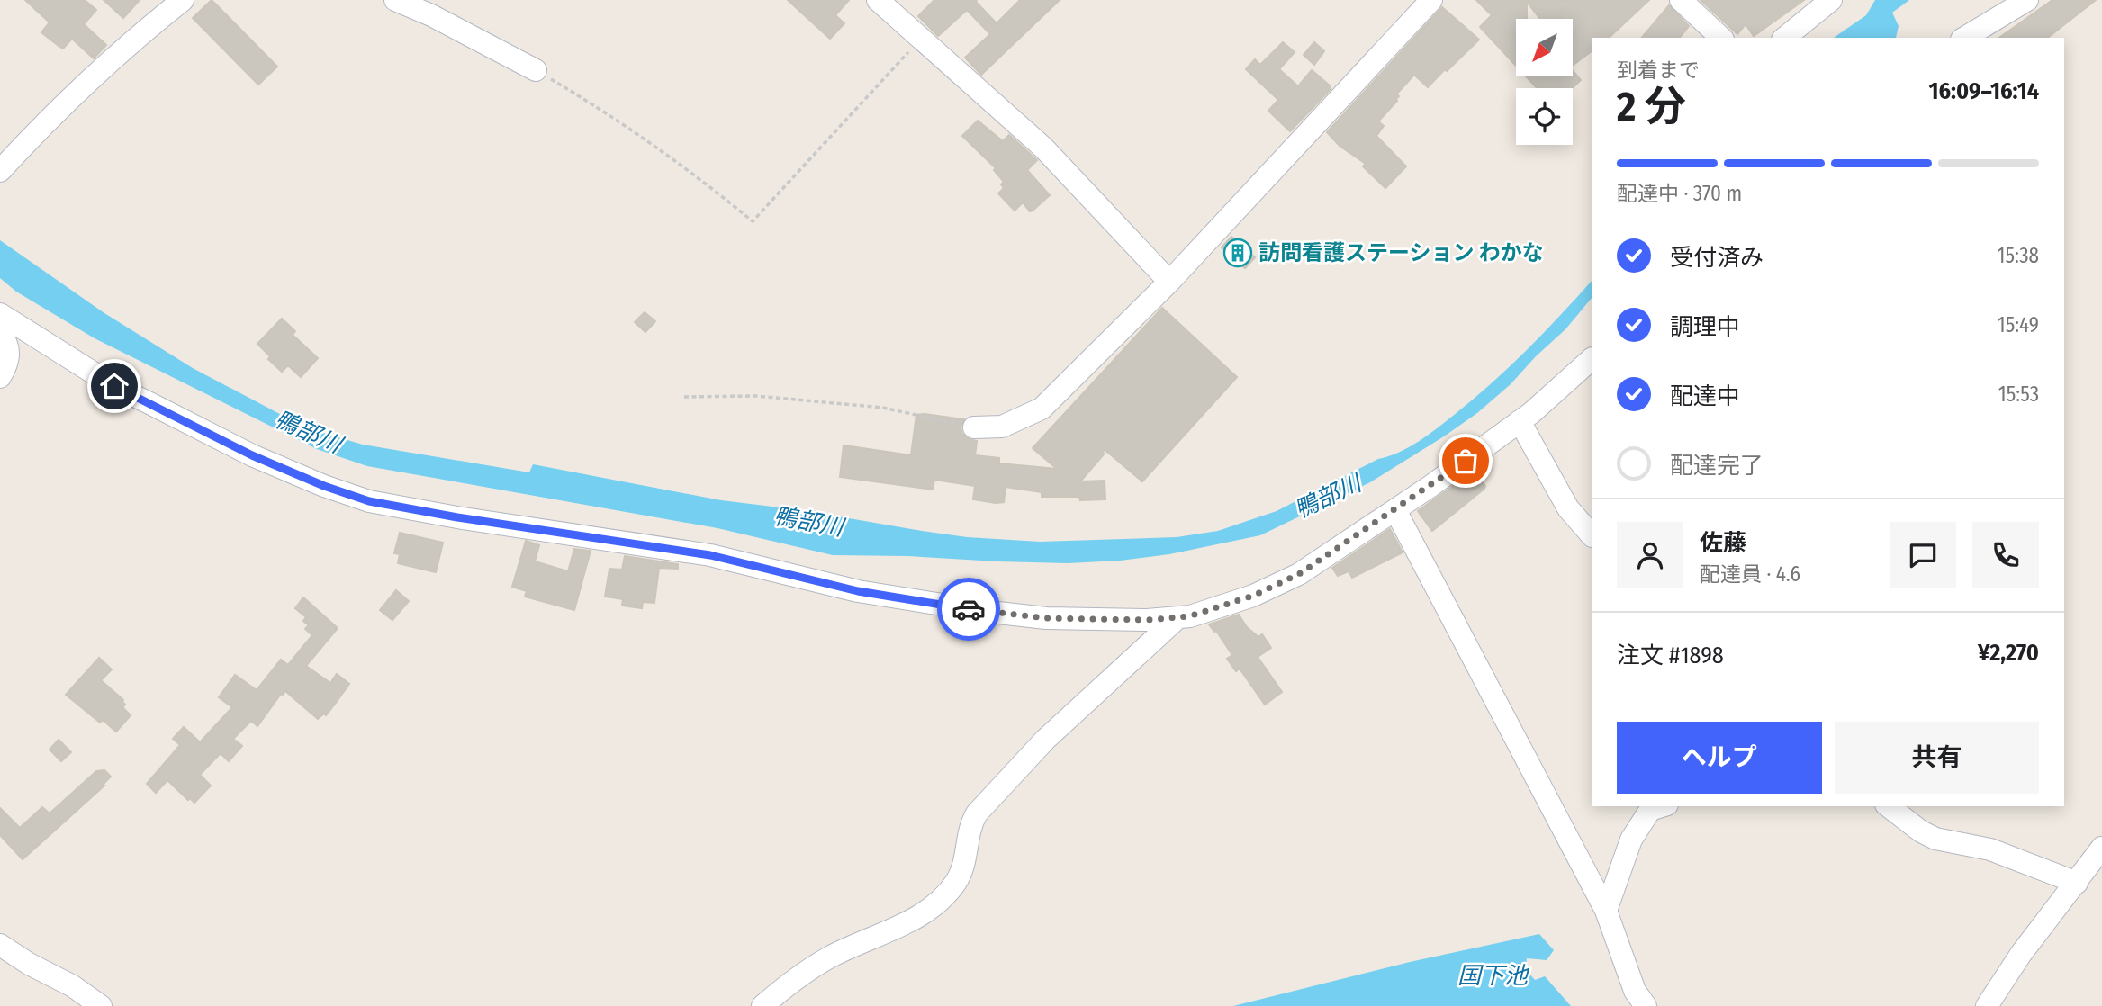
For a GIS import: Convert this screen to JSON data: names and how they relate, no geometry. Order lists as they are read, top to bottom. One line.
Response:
{"water":["鴨部川","国下池"],"places":{"building":["訪問看護ステーション わかな"]},"north":"bottom left","page":{"heading":["2 分","到着まで","16:09–16:14"],"panel":["佐藤","配達員 · 4.6","注文 #1898","¥2,270"],"bar":"配達中 · 370 m","list":[["受付済み","15:38"],["調理中","15:49"],["配達中","15:53"],"配達完了"],"buttons":["ヘルプ","共有"]}}
